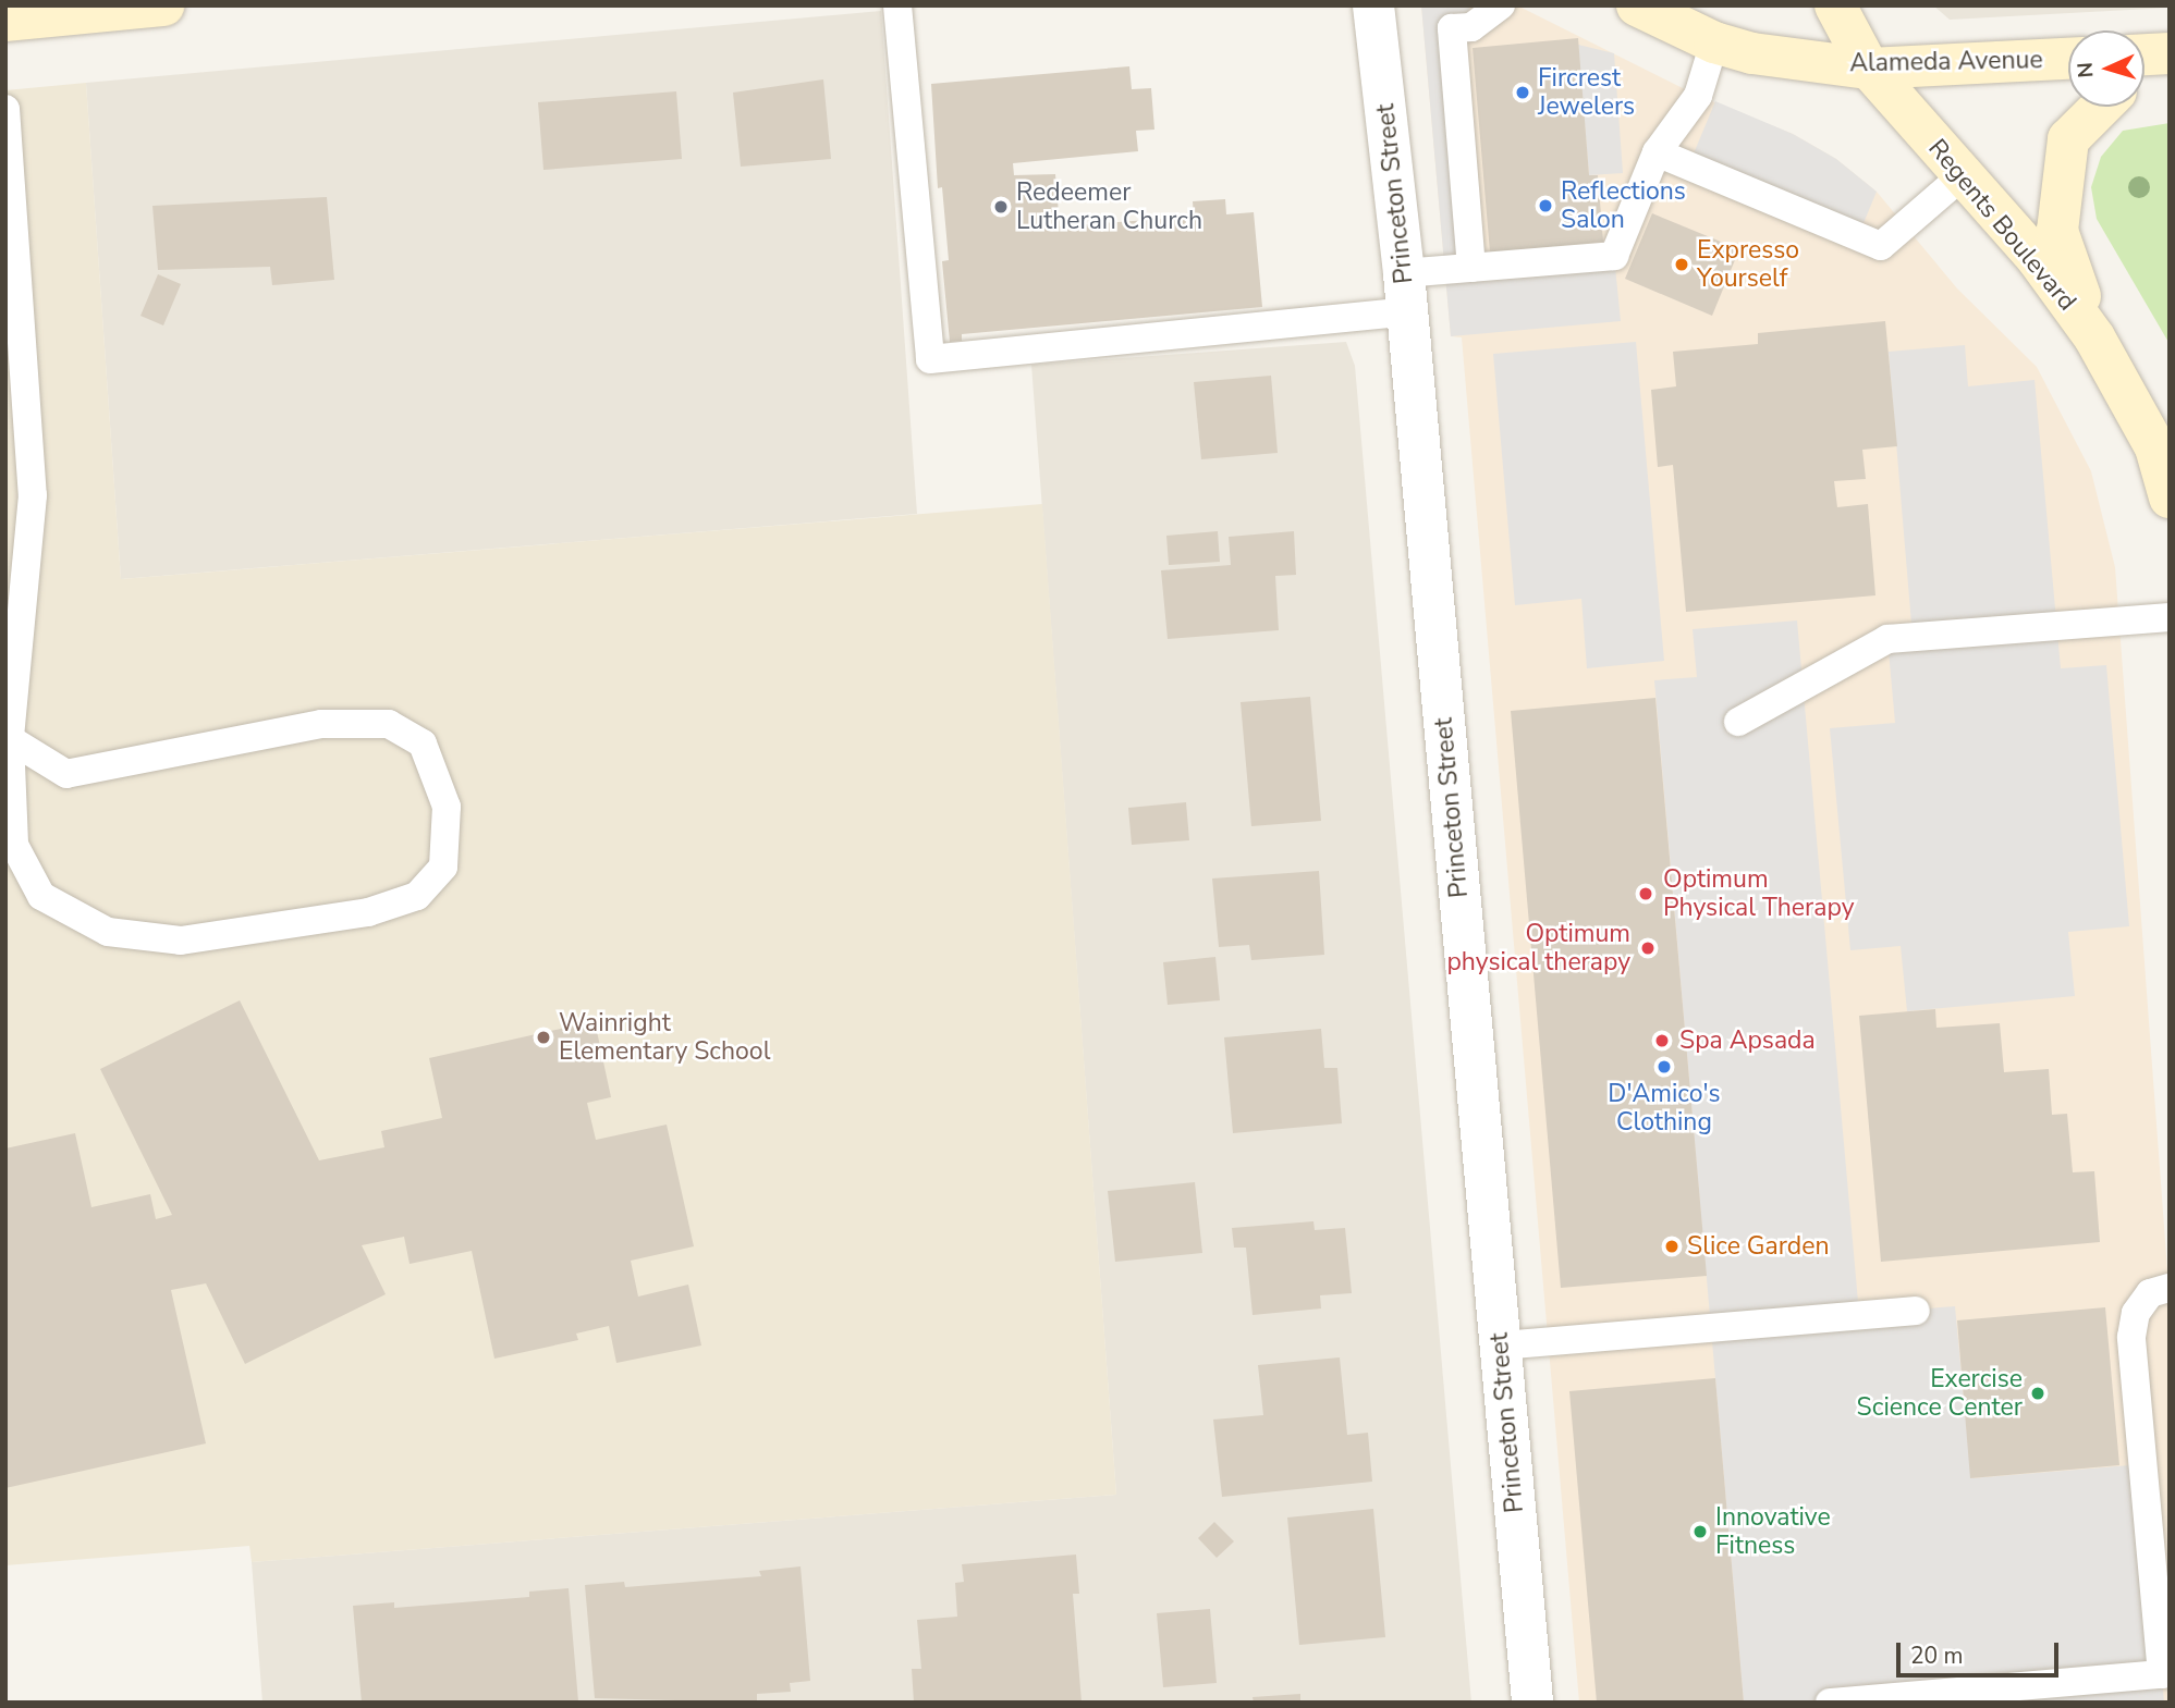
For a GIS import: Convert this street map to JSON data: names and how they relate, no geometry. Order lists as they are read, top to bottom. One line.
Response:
{"streets":{"main road":["Alameda Avenue","Regents Boulevard"],"street":["Princeton Street"]},"crossings":[["Alameda Avenue","Regents Boulevard"]],"places":["Fircrest Jewelers","Reflections Salon","Redeemer Lutheran Church","Expresso Yourself","Optimum Physical Therapy","Optimum physical therapy","Wainright Elementary School","Spa Apsada","D'Amico's Clothing","Slice Garden","Exercise Science Center","Innovative Fitness"],"scale_bar":"20 m","north":"left"}
